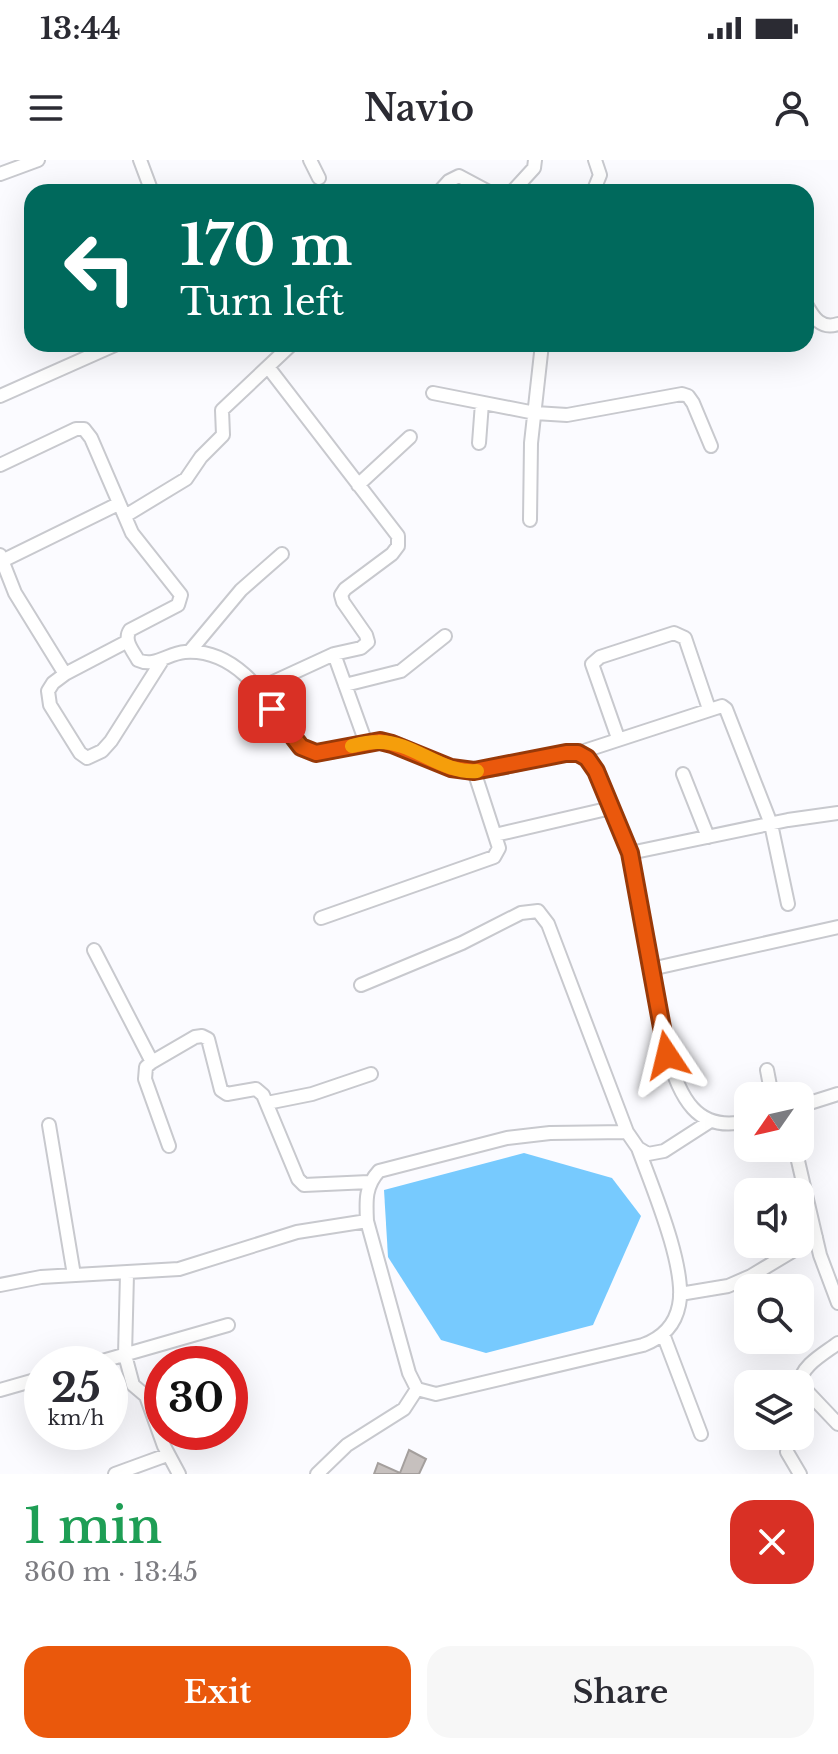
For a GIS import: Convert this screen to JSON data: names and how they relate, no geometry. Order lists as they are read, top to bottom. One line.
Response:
{"north":"bottom left","page":{"status":"13:44","header":"Navio","turn":["170 m","Turn left"],"speed":"25 km/h","limit":"30","heading":["1 min","360 m · 13:45"],"buttons":["Exit","Share"]}}
